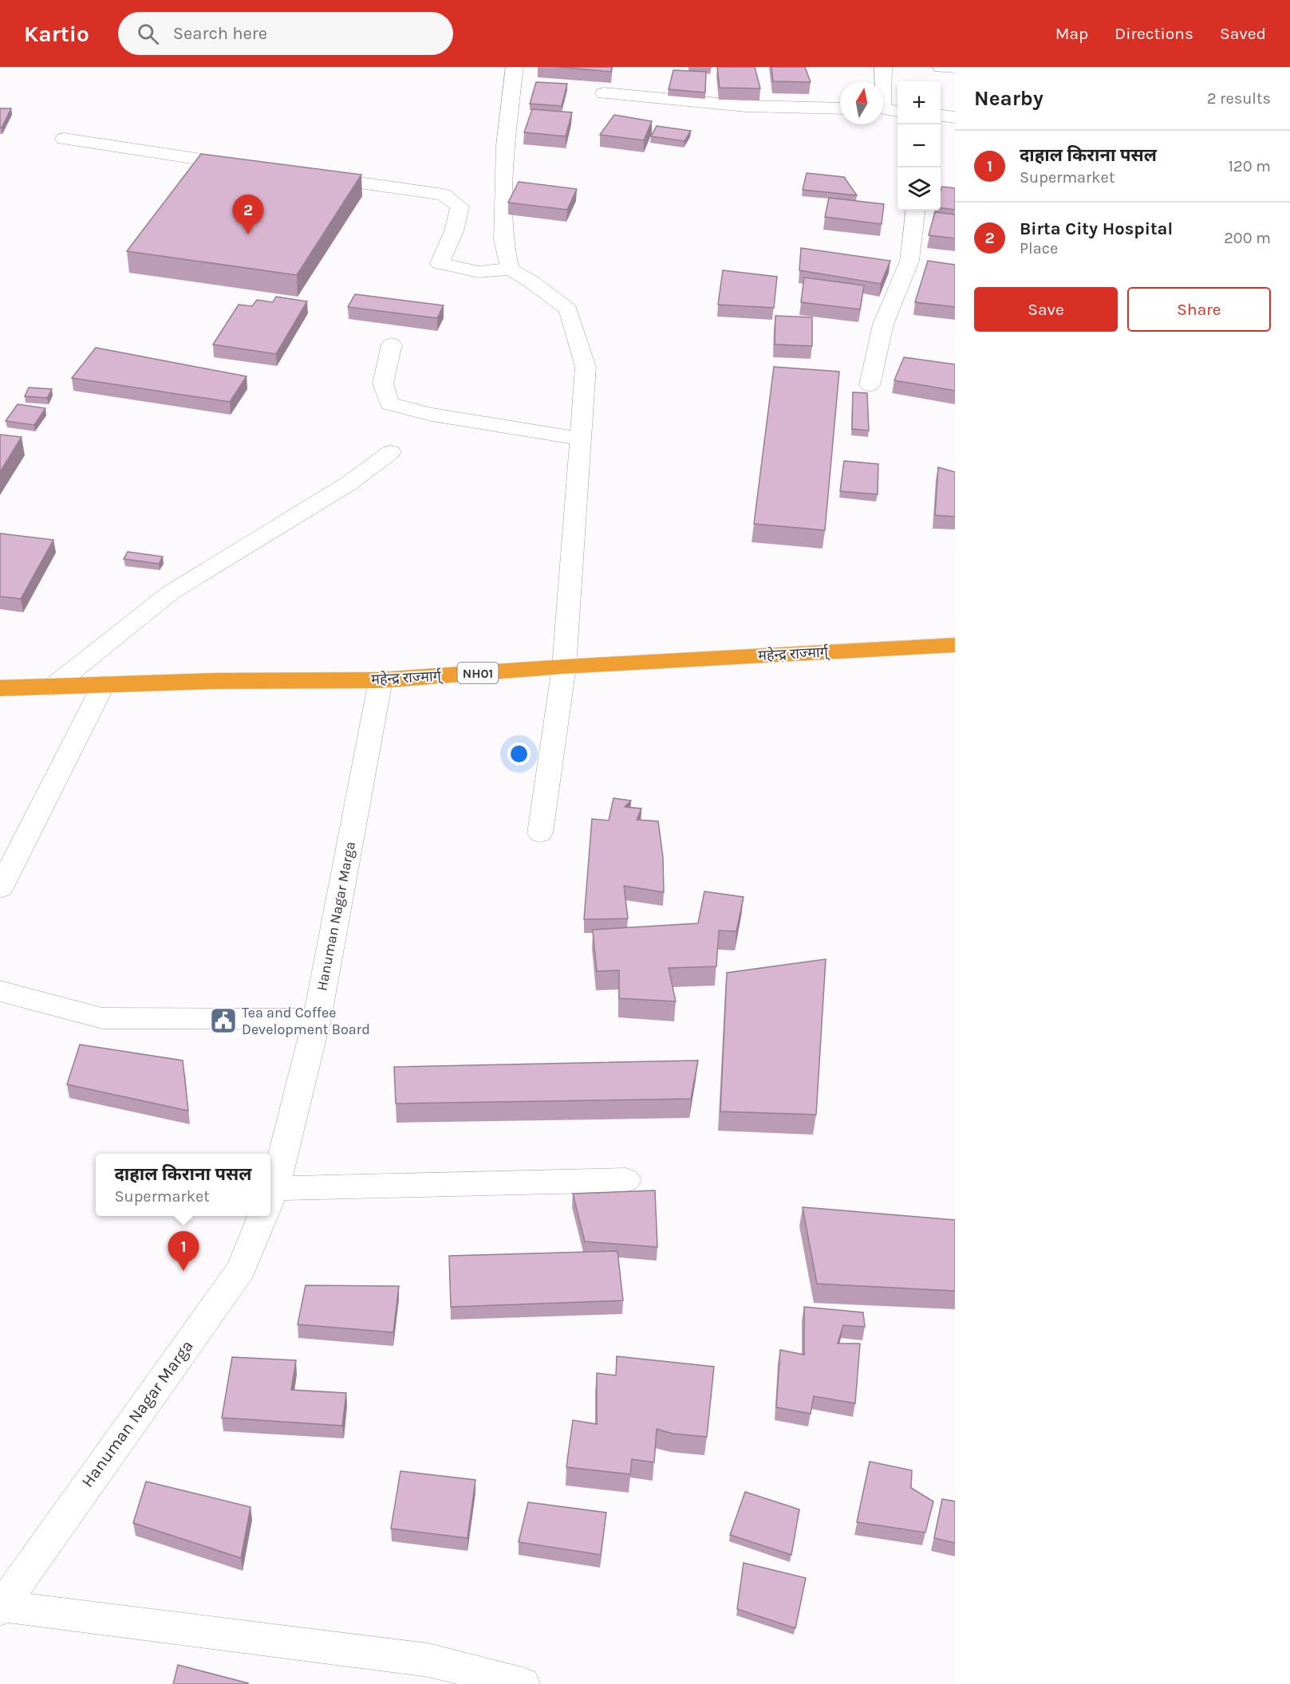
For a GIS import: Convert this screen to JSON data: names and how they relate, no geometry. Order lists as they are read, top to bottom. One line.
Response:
{"streets":{"highway":["महेन्द्र राज्मार्ग्","NH01"],"street":["Hanuman Nagar Marga"]},"crossings":[["महेन्द्र राज्मार्ग्","Hanuman Nagar Marga"]],"places":{"public building":["Tea and Coffee Development Board"]},"north":"top","page":{"header":"Kartio","search":"Search here","nav":["Map","Directions","Saved"],"heading":["Nearby","2 results"],"map_buttons":["+","−"],"list":[{"mark":"1","name":"दाहाल किराना पसल","note":"Supermarket","value":"120 m"},{"mark":"2","name":"Birta City Hospital","note":"Place","value":"200 m"}],"pins":["2","1"],"buttons":["Save","Share"],"popup":["दाहाल किराना पसल","Supermarket"]}}
